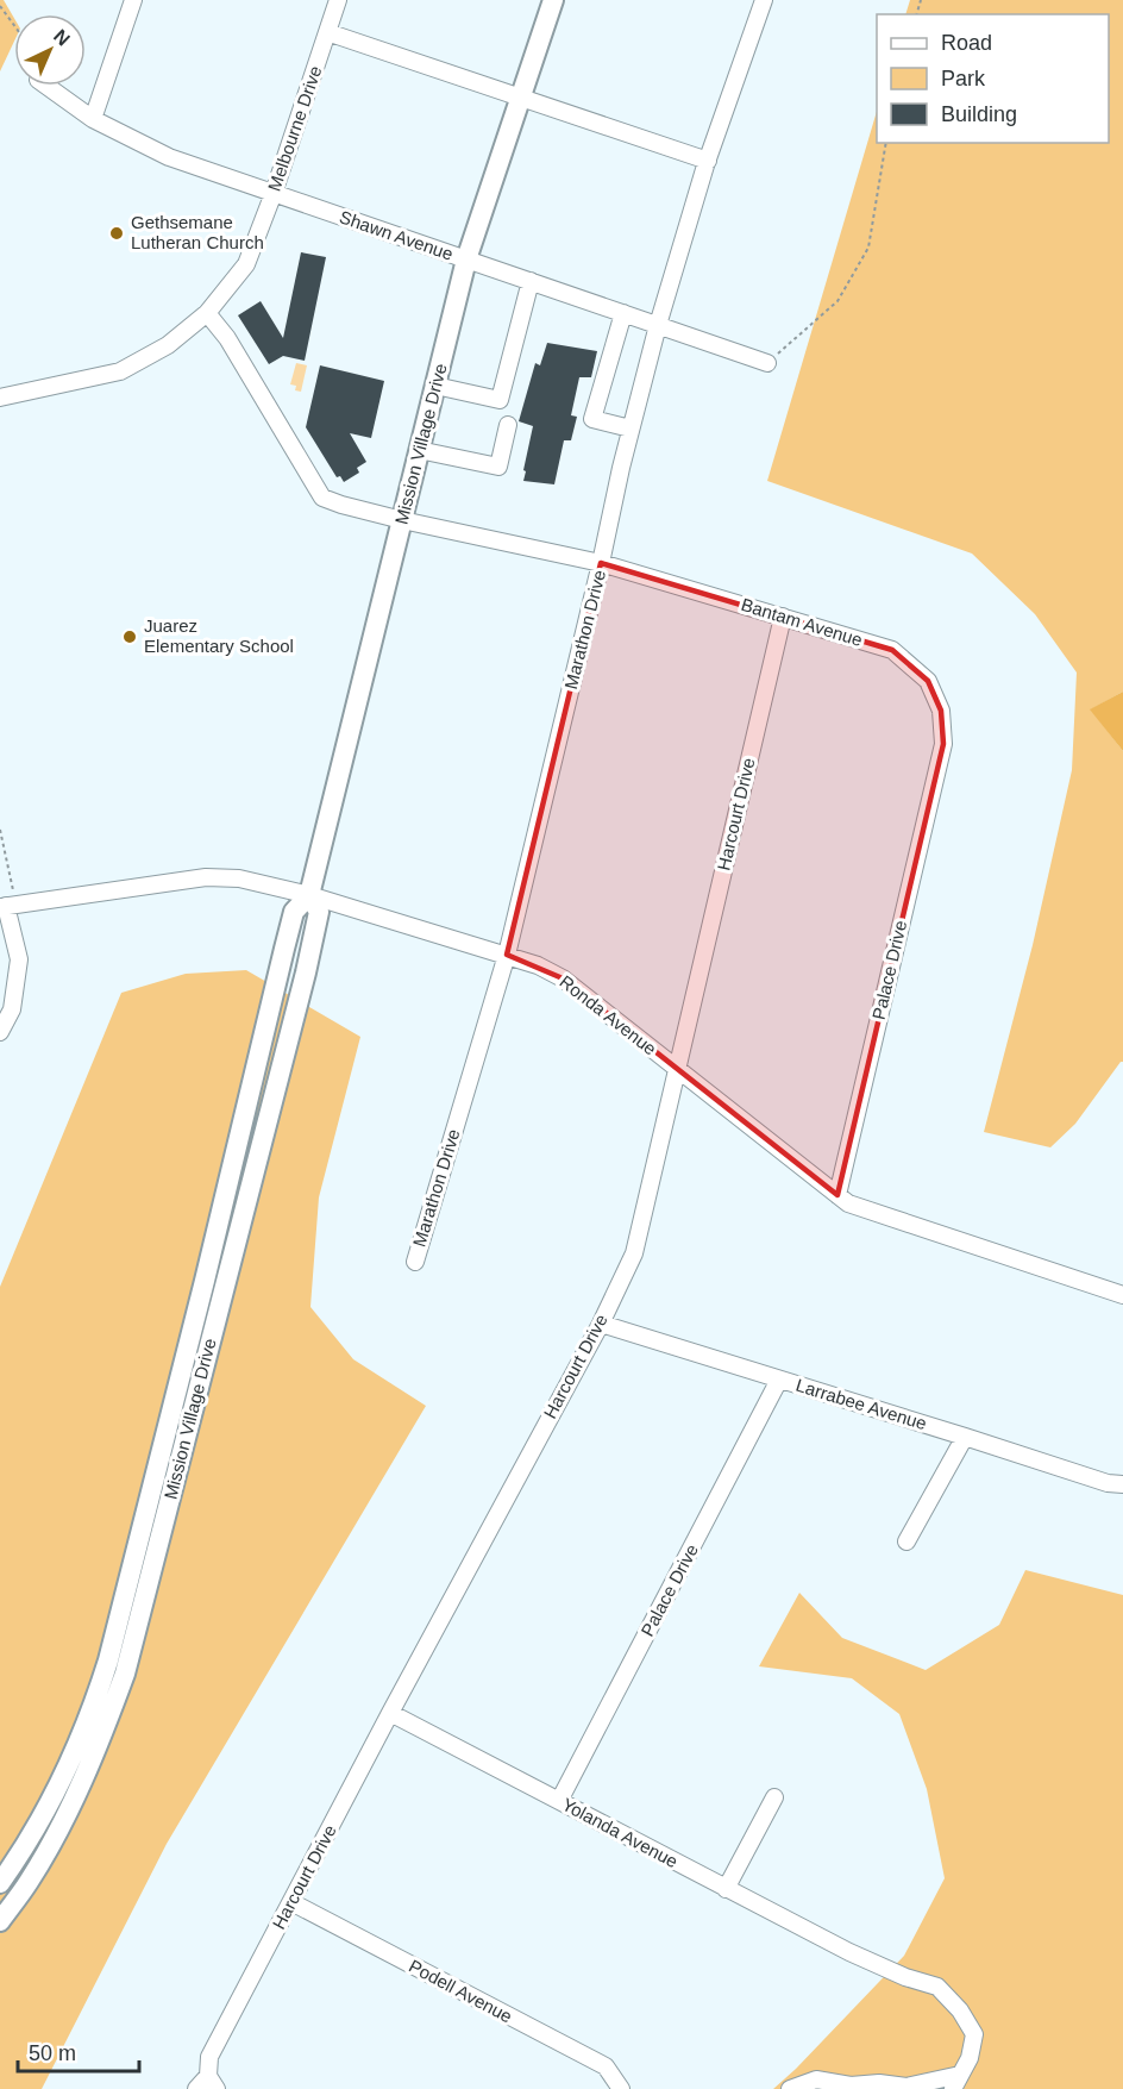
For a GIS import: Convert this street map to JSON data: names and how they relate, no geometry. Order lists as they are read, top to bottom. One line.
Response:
{"streets":{"main road":["Mission Village Drive"],"street":["Melbourne Drive","Shawn Avenue","Bantam Avenue","Marathon Drive","Harcourt Drive","Palace Drive","Ronda Avenue","Larrabee Avenue","Yolanda Avenue","Podell Avenue"]},"crossings":[["Melbourne Drive","Shawn Avenue"],["Melbourne Drive","Bantam Avenue"],["Shawn Avenue","Mission Village Drive"],["Shawn Avenue","Marathon Drive"],["Mission Village Drive","Bantam Avenue"],["Mission Village Drive","Ronda Avenue"],["Bantam Avenue","Marathon Drive"],["Bantam Avenue","Harcourt Drive"],["Bantam Avenue","Palace Drive"],["Marathon Drive","Ronda Avenue"],["Harcourt Drive","Ronda Avenue"],["Harcourt Drive","Larrabee Avenue"],["Harcourt Drive","Yolanda Avenue"],["Harcourt Drive","Podell Avenue"],["Palace Drive","Ronda Avenue"],["Palace Drive","Larrabee Avenue"],["Palace Drive","Yolanda Avenue"]],"places":["Gethsemane Lutheran Church","Juarez Elementary School"],"legend":["Road","Park","Building"],"scale_bar":"50 m","north":"top right"}
